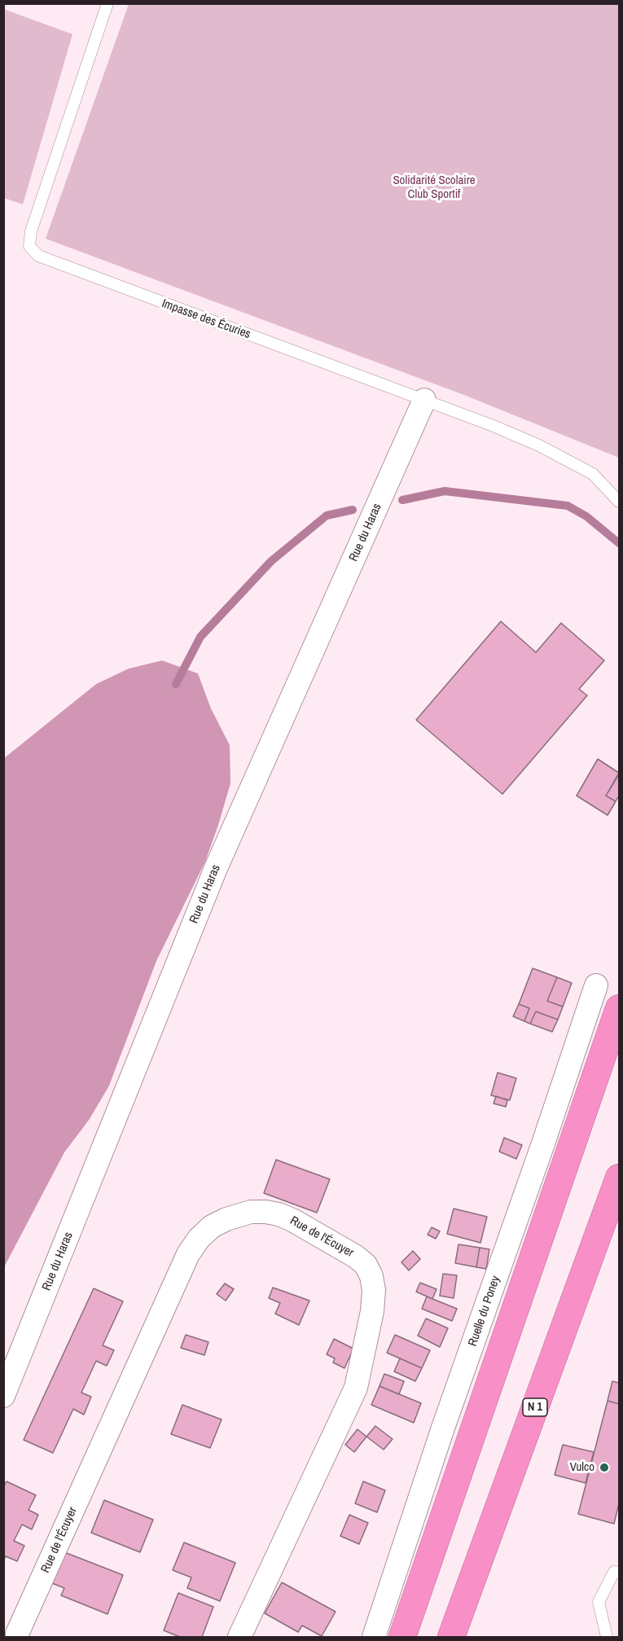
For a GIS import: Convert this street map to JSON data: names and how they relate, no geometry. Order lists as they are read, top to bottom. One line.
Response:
{"streets":{"highway":["N 1"],"street":["Rue du Haras","Rue de l'Écuyer","Ruelle du Poney"],"lane":["Impasse des Écuries"]},"crossings":[["Impasse des Écuries","Rue du Haras"]],"parks":["Solidarité Scolaire Club Sportif"],"places":["Vulco"]}
